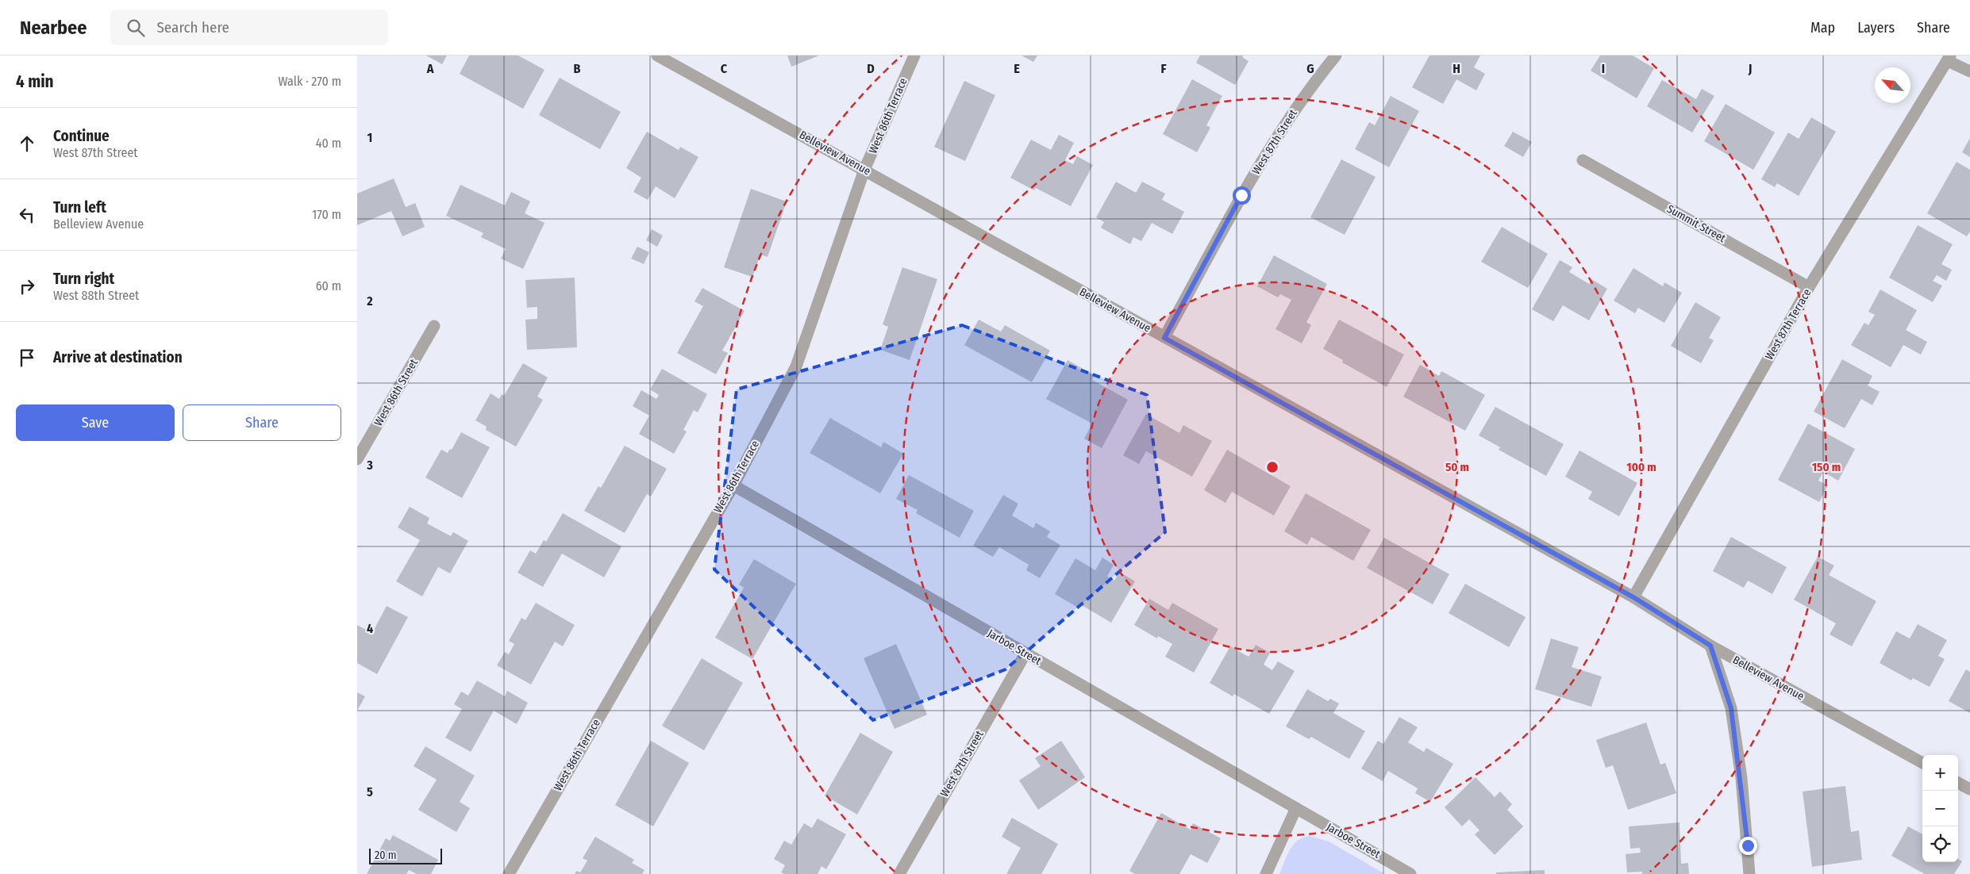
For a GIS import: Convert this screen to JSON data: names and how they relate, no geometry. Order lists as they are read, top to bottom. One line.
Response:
{"streets":{"street":["West 86th Terrace","West 87th Street","Belleview Avenue","Summit Street","West 87th Terrace","West 86th Street","Jarboe Street"]},"crossings":[["West 86th Terrace","Belleview Avenue"],["West 86th Terrace","Jarboe Street"],["West 87th Street","Belleview Avenue"],["West 87th Street","Jarboe Street"],["Belleview Avenue","West 87th Terrace"],["Summit Street","West 87th Terrace"]],"scale_bar":"20 m","north":"top left","page":{"header":"Nearbee","search":"Search here","nav":["Map","Layers","Share"],"heading":["4 min","Walk · 270 m"],"list":[["Continue","West 87th Street","40 m"],["Turn left","Belleview Avenue","170 m"],["Turn right","West 88th Street","60 m"],"Arrive at destination"],"buttons":["Save","Share"],"map_buttons":["+","−"],"scale":"20 m"},"grid":{"columns":["A","B","C","D","E","F","G","H","I","J"],"rows":["1","2","3","4","5"]},"rings":["50 m","100 m","150 m"]}
